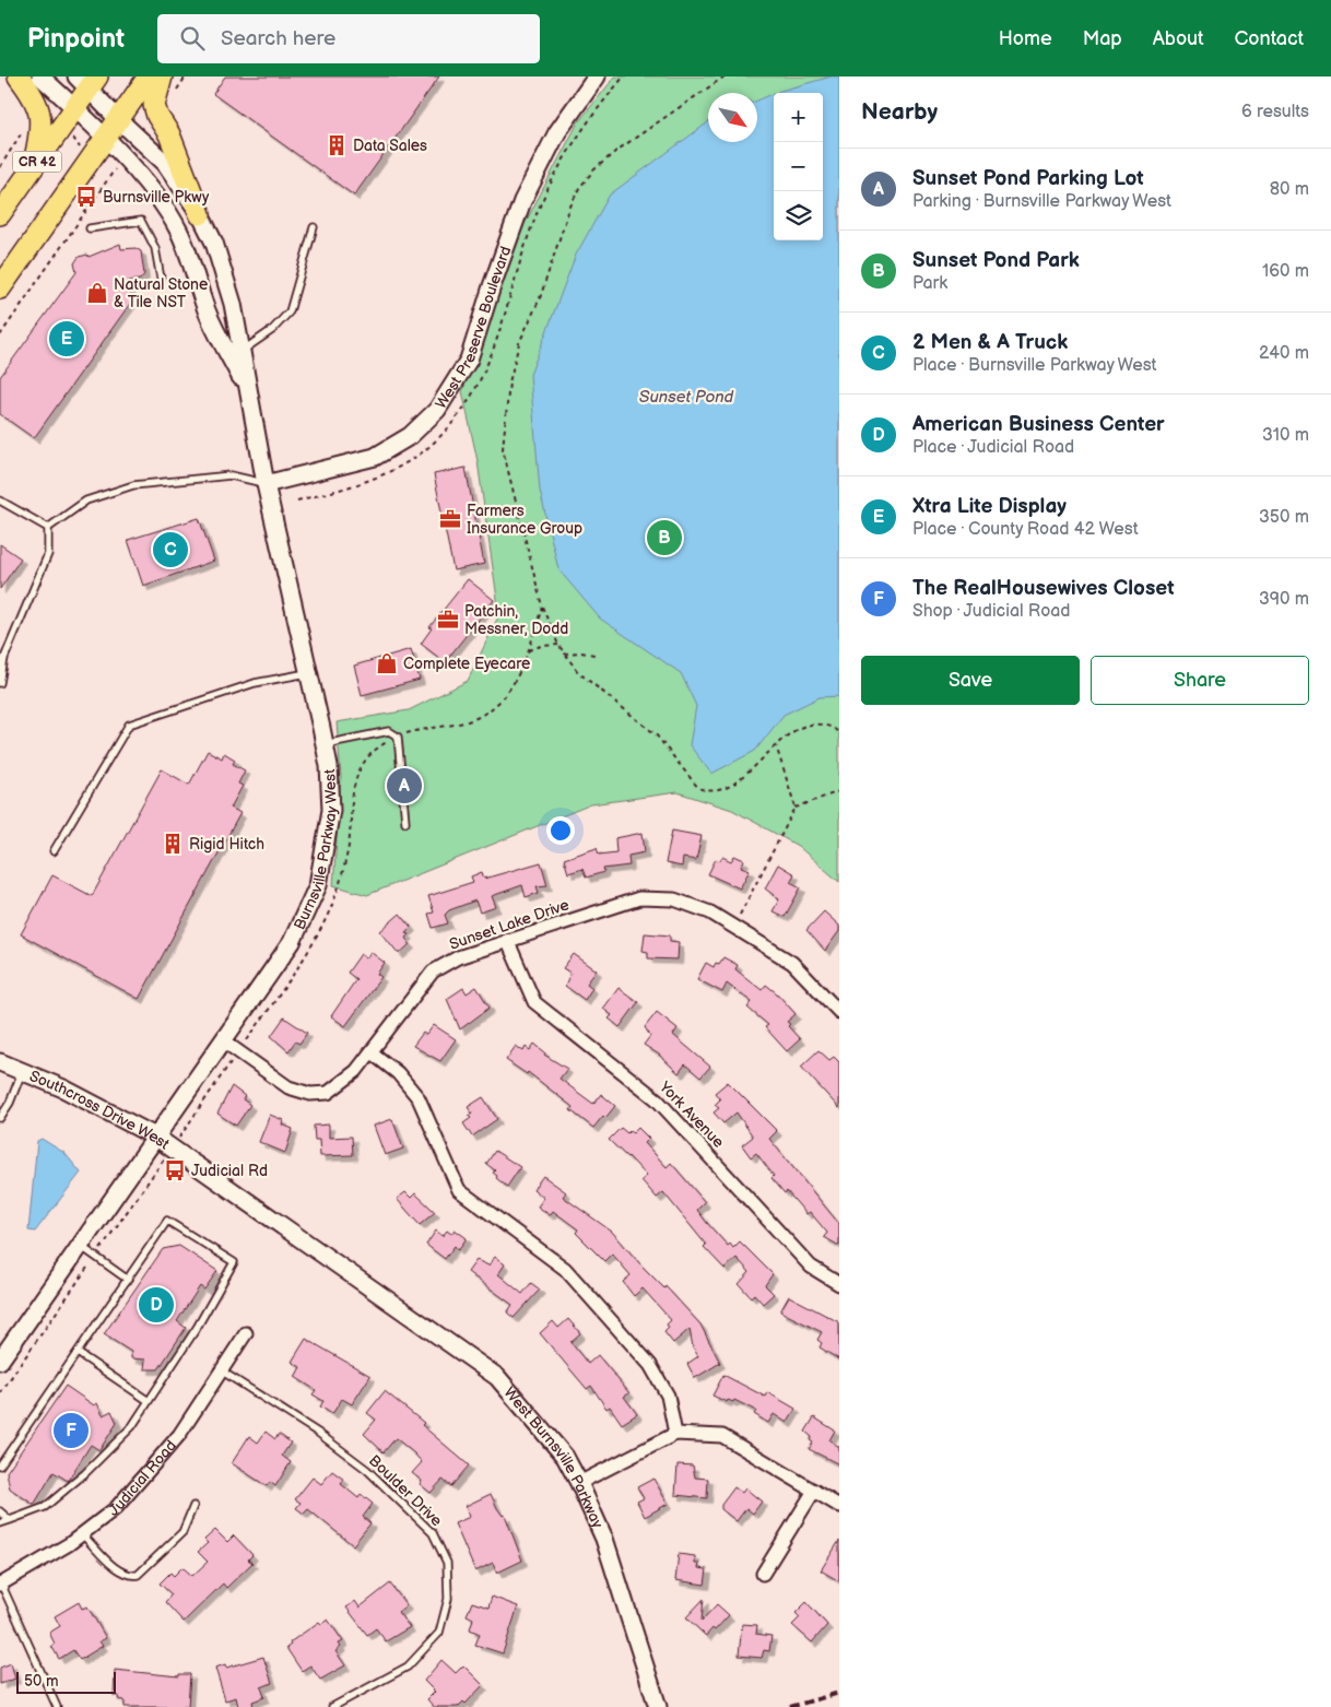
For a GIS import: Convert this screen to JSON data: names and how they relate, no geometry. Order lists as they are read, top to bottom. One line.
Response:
{"streets":{"highway":["CR 42"],"street":["West Preserve Boulevard","Burnsville Parkway West","Sunset Lake Drive","Southcross Drive West","York Avenue","West Burnsville Parkway","Judicial Road"],"lane":["Boulder Drive"]},"crossings":[["CR 42","Burnsville Parkway West"],["West Preserve Boulevard","Burnsville Parkway West"],["Burnsville Parkway West","Sunset Lake Drive"],["Burnsville Parkway West","Southcross Drive West"],["Sunset Lake Drive","York Avenue"],["Southcross Drive West","West Burnsville Parkway"],["Judicial Road","Boulder Drive"]],"water":["Sunset Pond"],"places":{"building":["Data Sales","Rigid Hitch"],"bus stop":["Burnsville Pkwy","Judicial Rd"],"shop":["Natural Stone & Tile NST","Complete Eyecare"],"office":["Farmers Insurance Group","Patchin, Messner, Dodd"]},"scale_bar":"50 m","north":"bottom right","page":{"header":"Pinpoint","search":"Search here","nav":["Home","Map","About","Contact"],"heading":["Nearby","6 results"],"map_buttons":["+","−"],"list":[{"mark":"A","name":"Sunset Pond Parking Lot","note":"Parking · Burnsville Parkway West","value":"80 m"},{"mark":"B","name":"Sunset Pond Park","note":"Park","value":"160 m"},{"mark":"C","name":"2 Men & A Truck","note":"Place · Burnsville Parkway West","value":"240 m"},{"mark":"D","name":"American Business Center","note":"Place · Judicial Road","value":"310 m"},{"mark":"E","name":"Xtra Lite Display","note":"Place · County Road 42 West","value":"350 m"},{"mark":"F","name":"The RealHousewives Closet","note":"Shop · Judicial Road","value":"390 m"}],"pins":["E","B","C","A","D","F"],"buttons":["Save","Share"],"scale":"50 m"}}
